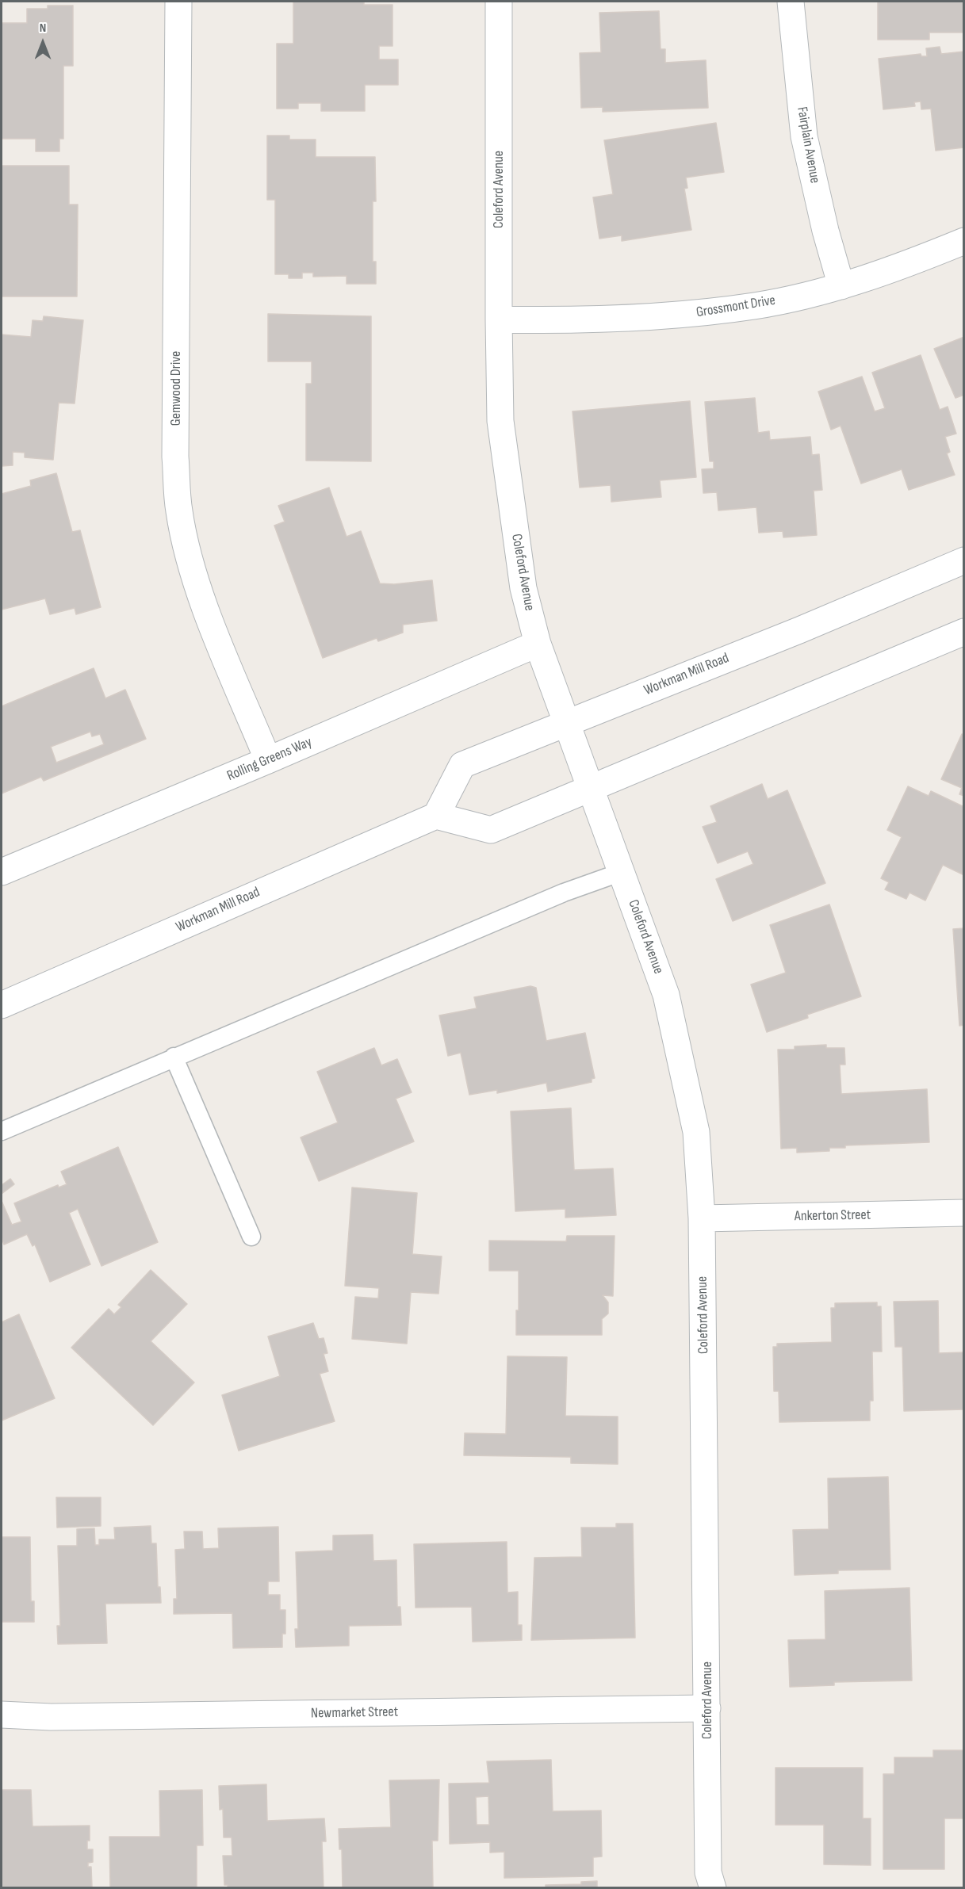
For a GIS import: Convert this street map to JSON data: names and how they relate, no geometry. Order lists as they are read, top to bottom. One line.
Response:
{"streets":{"street":["Fairplain Avenue","Coleford Avenue","Grossmont Drive","Gemwood Drive","Workman Mill Road","Rolling Greens Way","Ankerton Street","Newmarket Street"]},"crossings":[["Fairplain Avenue","Grossmont Drive"],["Coleford Avenue","Grossmont Drive"],["Coleford Avenue","Workman Mill Road"],["Coleford Avenue","Rolling Greens Way"],["Coleford Avenue","Ankerton Street"],["Coleford Avenue","Newmarket Street"],["Gemwood Drive","Rolling Greens Way"]],"north":"top"}
